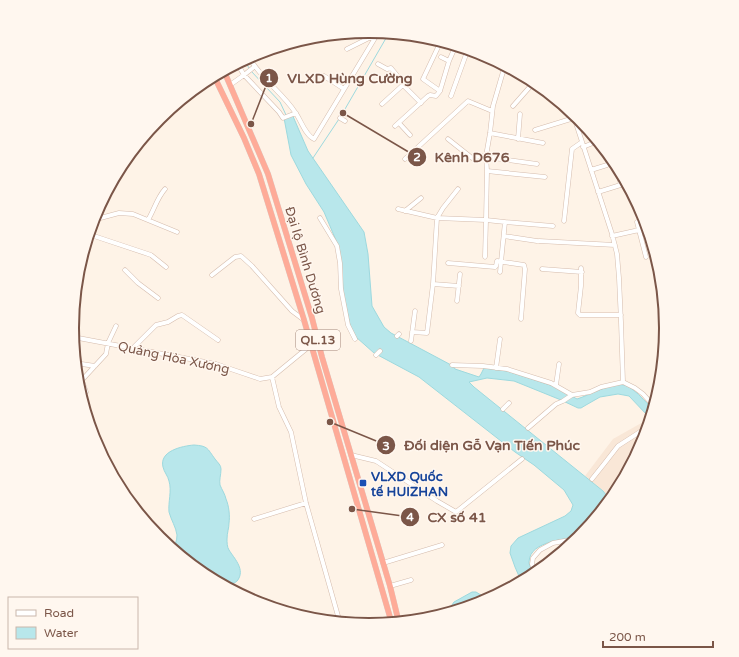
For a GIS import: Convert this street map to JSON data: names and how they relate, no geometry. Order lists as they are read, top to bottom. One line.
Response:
{"streets":{"highway":["Đại lộ Bình Dương","QL.13"],"street":["Quảng Hòa Xương"]},"places":{"other":["Kênh D676","VLXD Hùng Cường","Đối diện Gỗ Vạn Tiến Phúc","CX số 41"],"transit":["VLXD Quốc tế HUIZHAN"]},"legend":["Road","Water"],"scale_bar":"200 m"}
